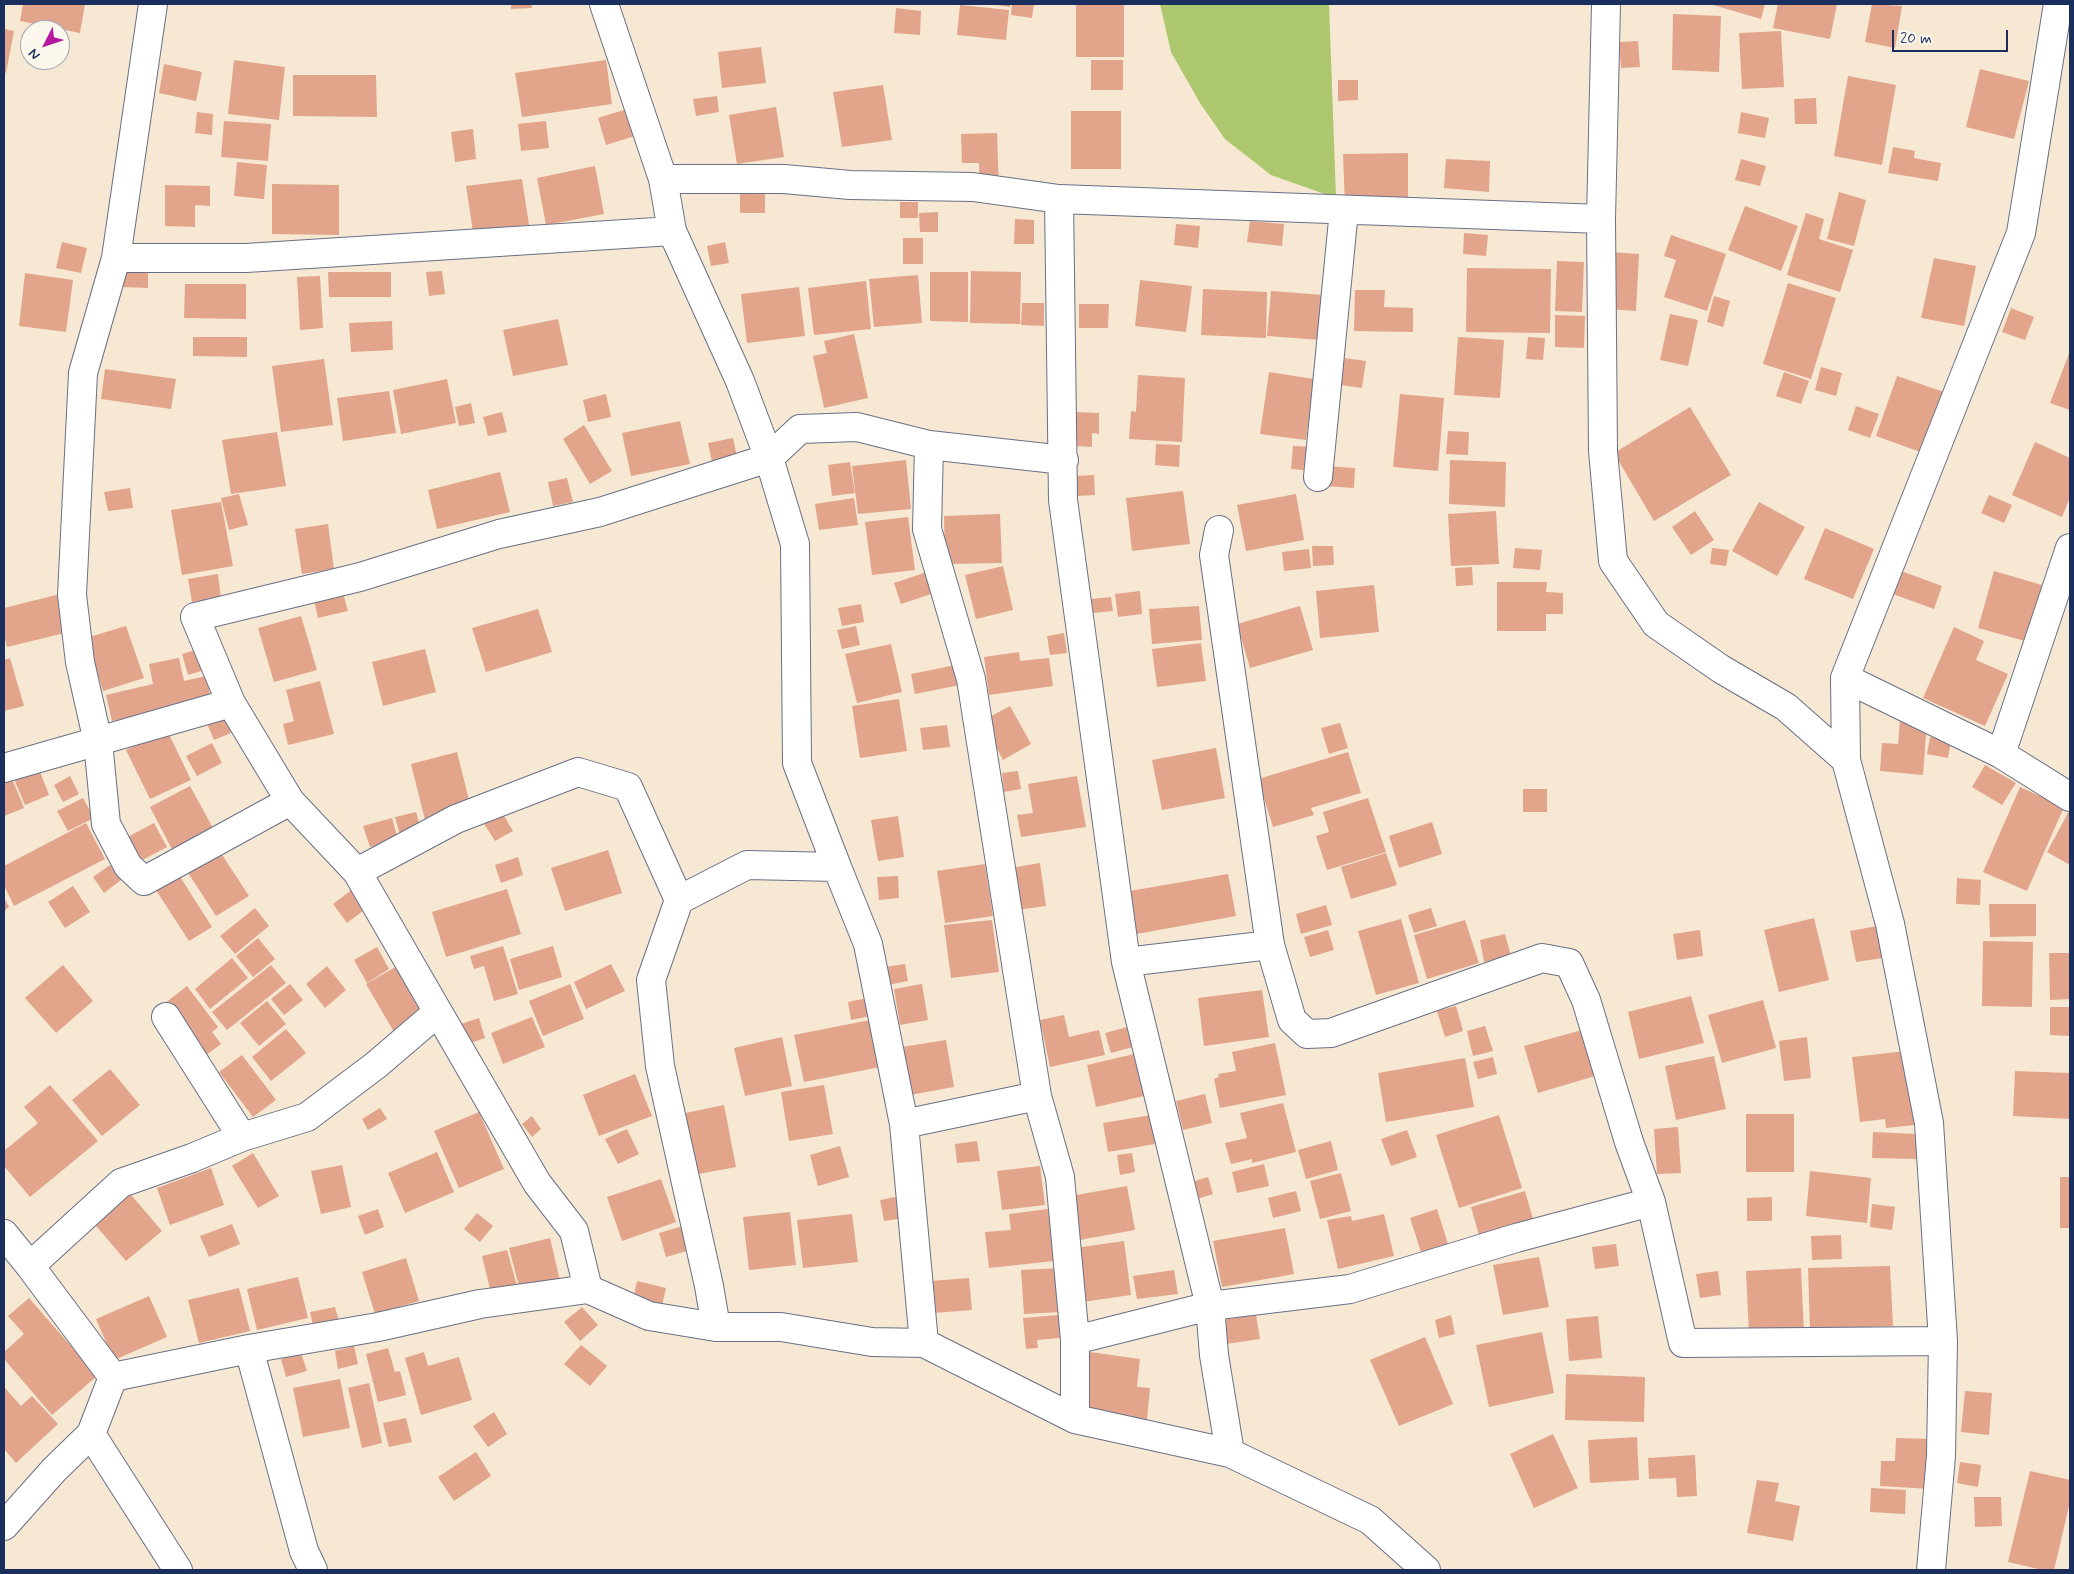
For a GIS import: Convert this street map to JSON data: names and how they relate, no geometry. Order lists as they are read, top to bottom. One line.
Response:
{"scale_bar":"20 m","north":"bottom left"}
